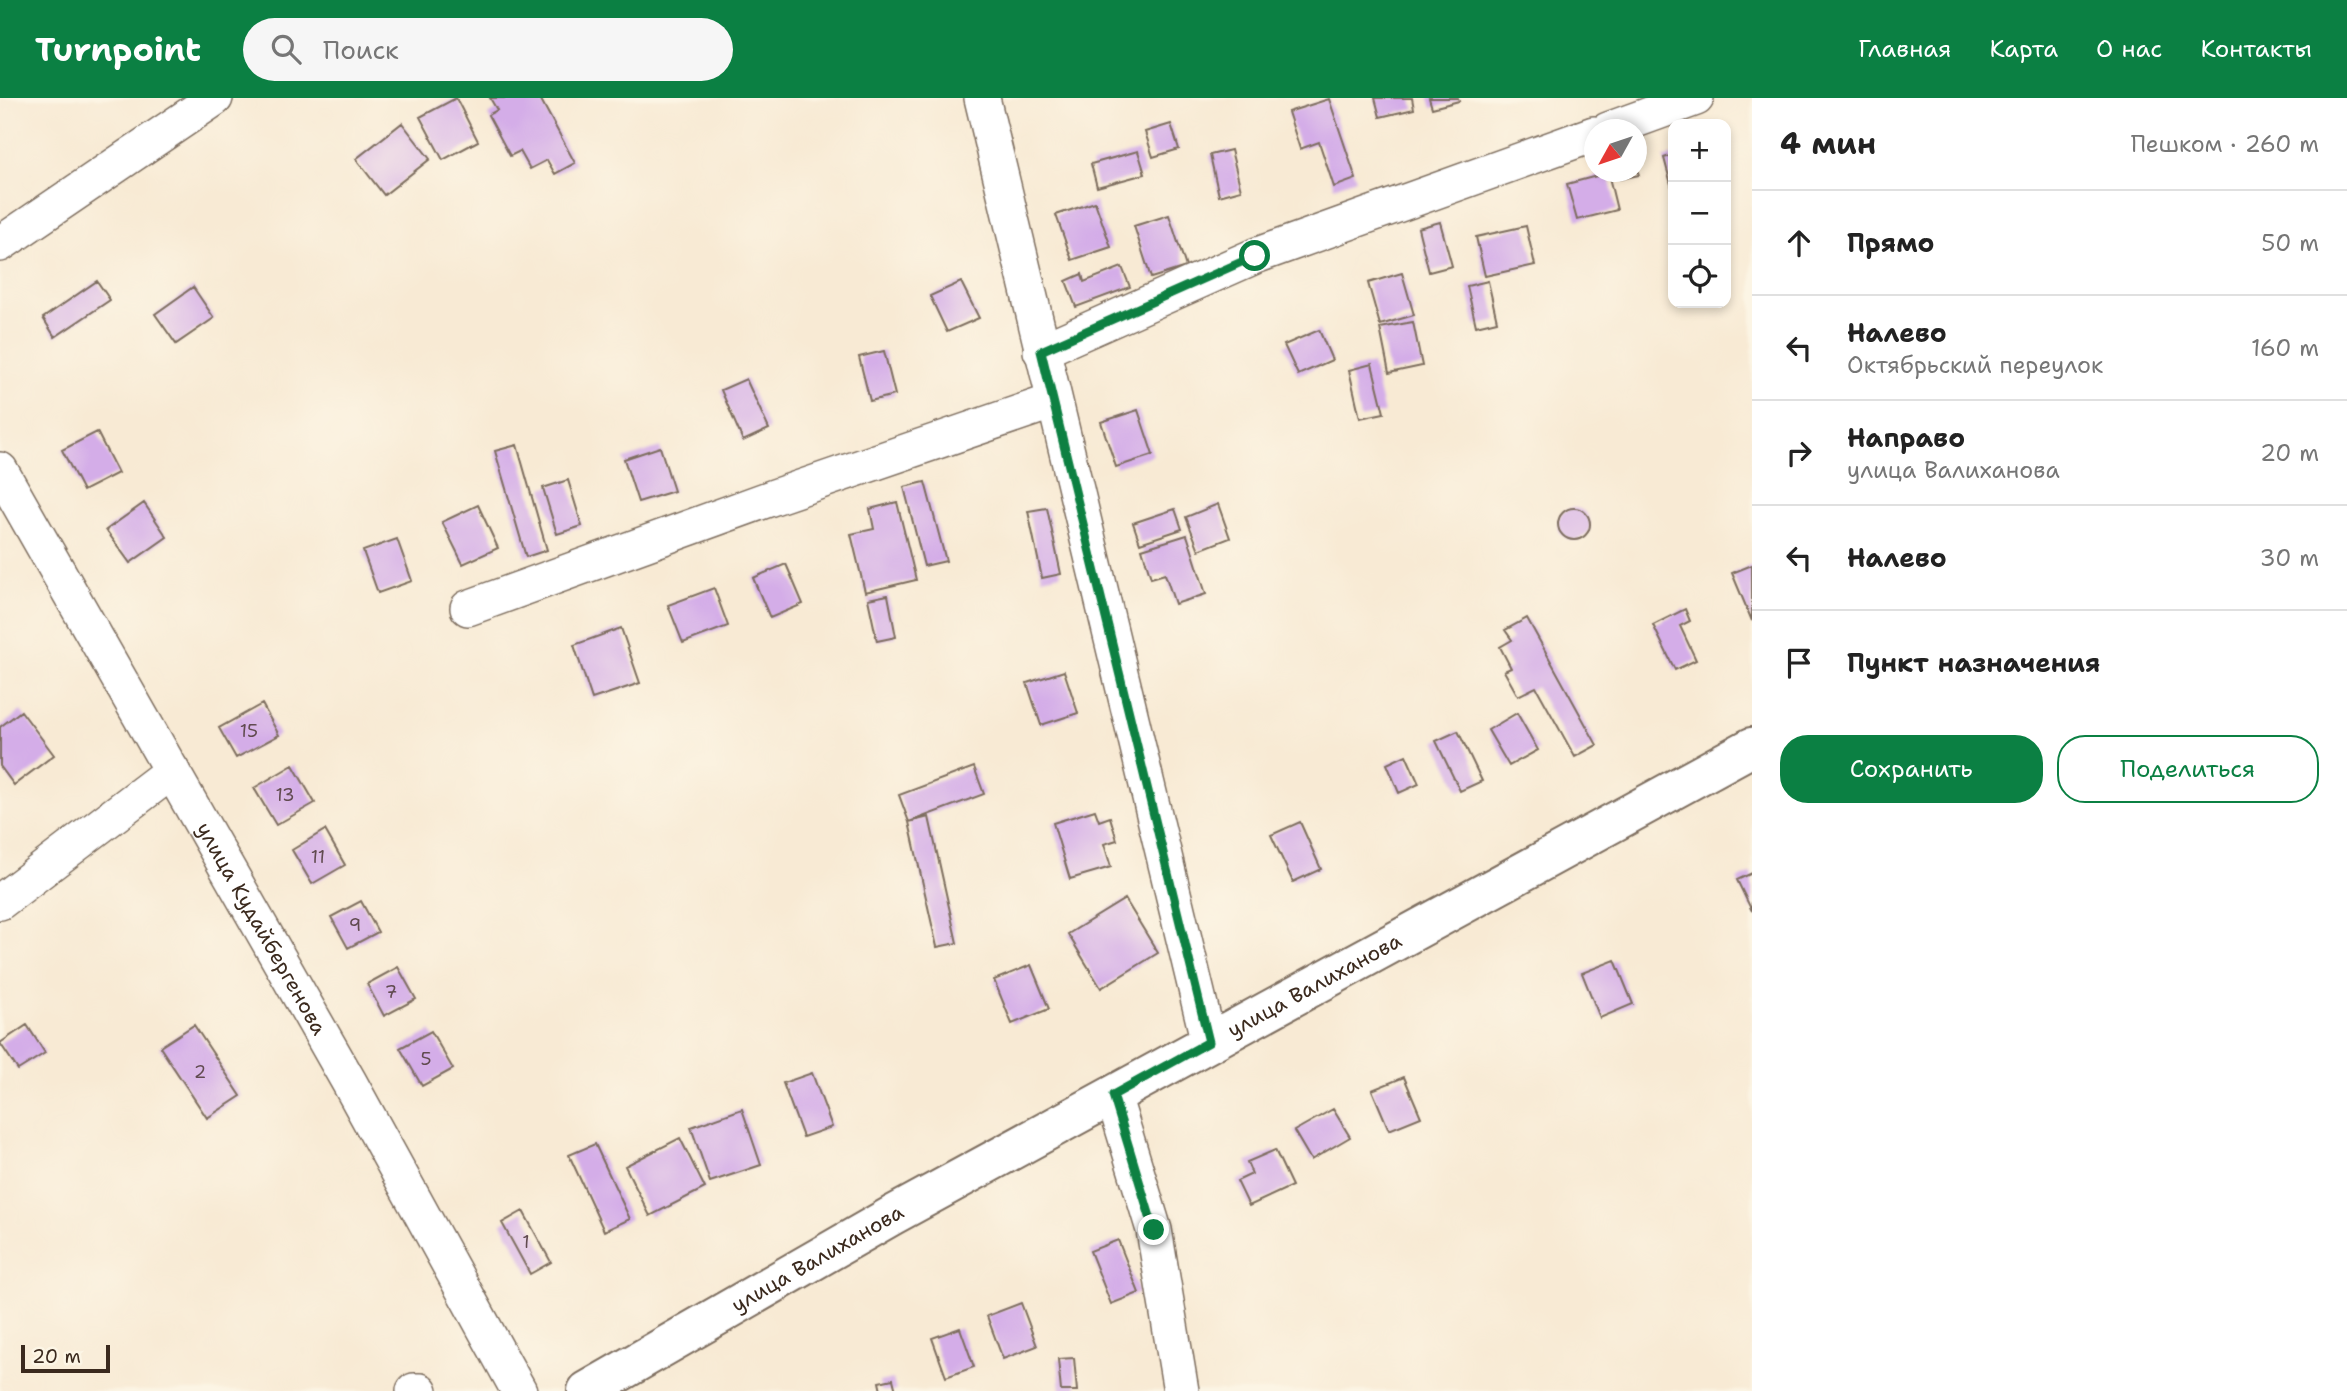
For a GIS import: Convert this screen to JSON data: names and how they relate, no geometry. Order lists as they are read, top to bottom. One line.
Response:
{"streets":{"main road":["улица Валиханова"],"street":["улица Кудайбергенова"]},"house_numbers":["15","13","11","9","7","5","2","1"],"scale_bar":"20 m","north":"bottom left","page":{"header":"Turnpoint","search":"Поиск","nav":["Главная","Карта","О нас","Контакты"],"heading":["4 мин","Пешком · 260 m"],"map_buttons":["+","−"],"list":[["Прямо","50 m"],["Налево","Октябрьский переулок","160 m"],["Направо","улица Валиханова","20 m"],["Налево","30 m"],"Пункт назначения"],"buttons":["Сохранить","Поделиться"],"scale":"20 m"}}
